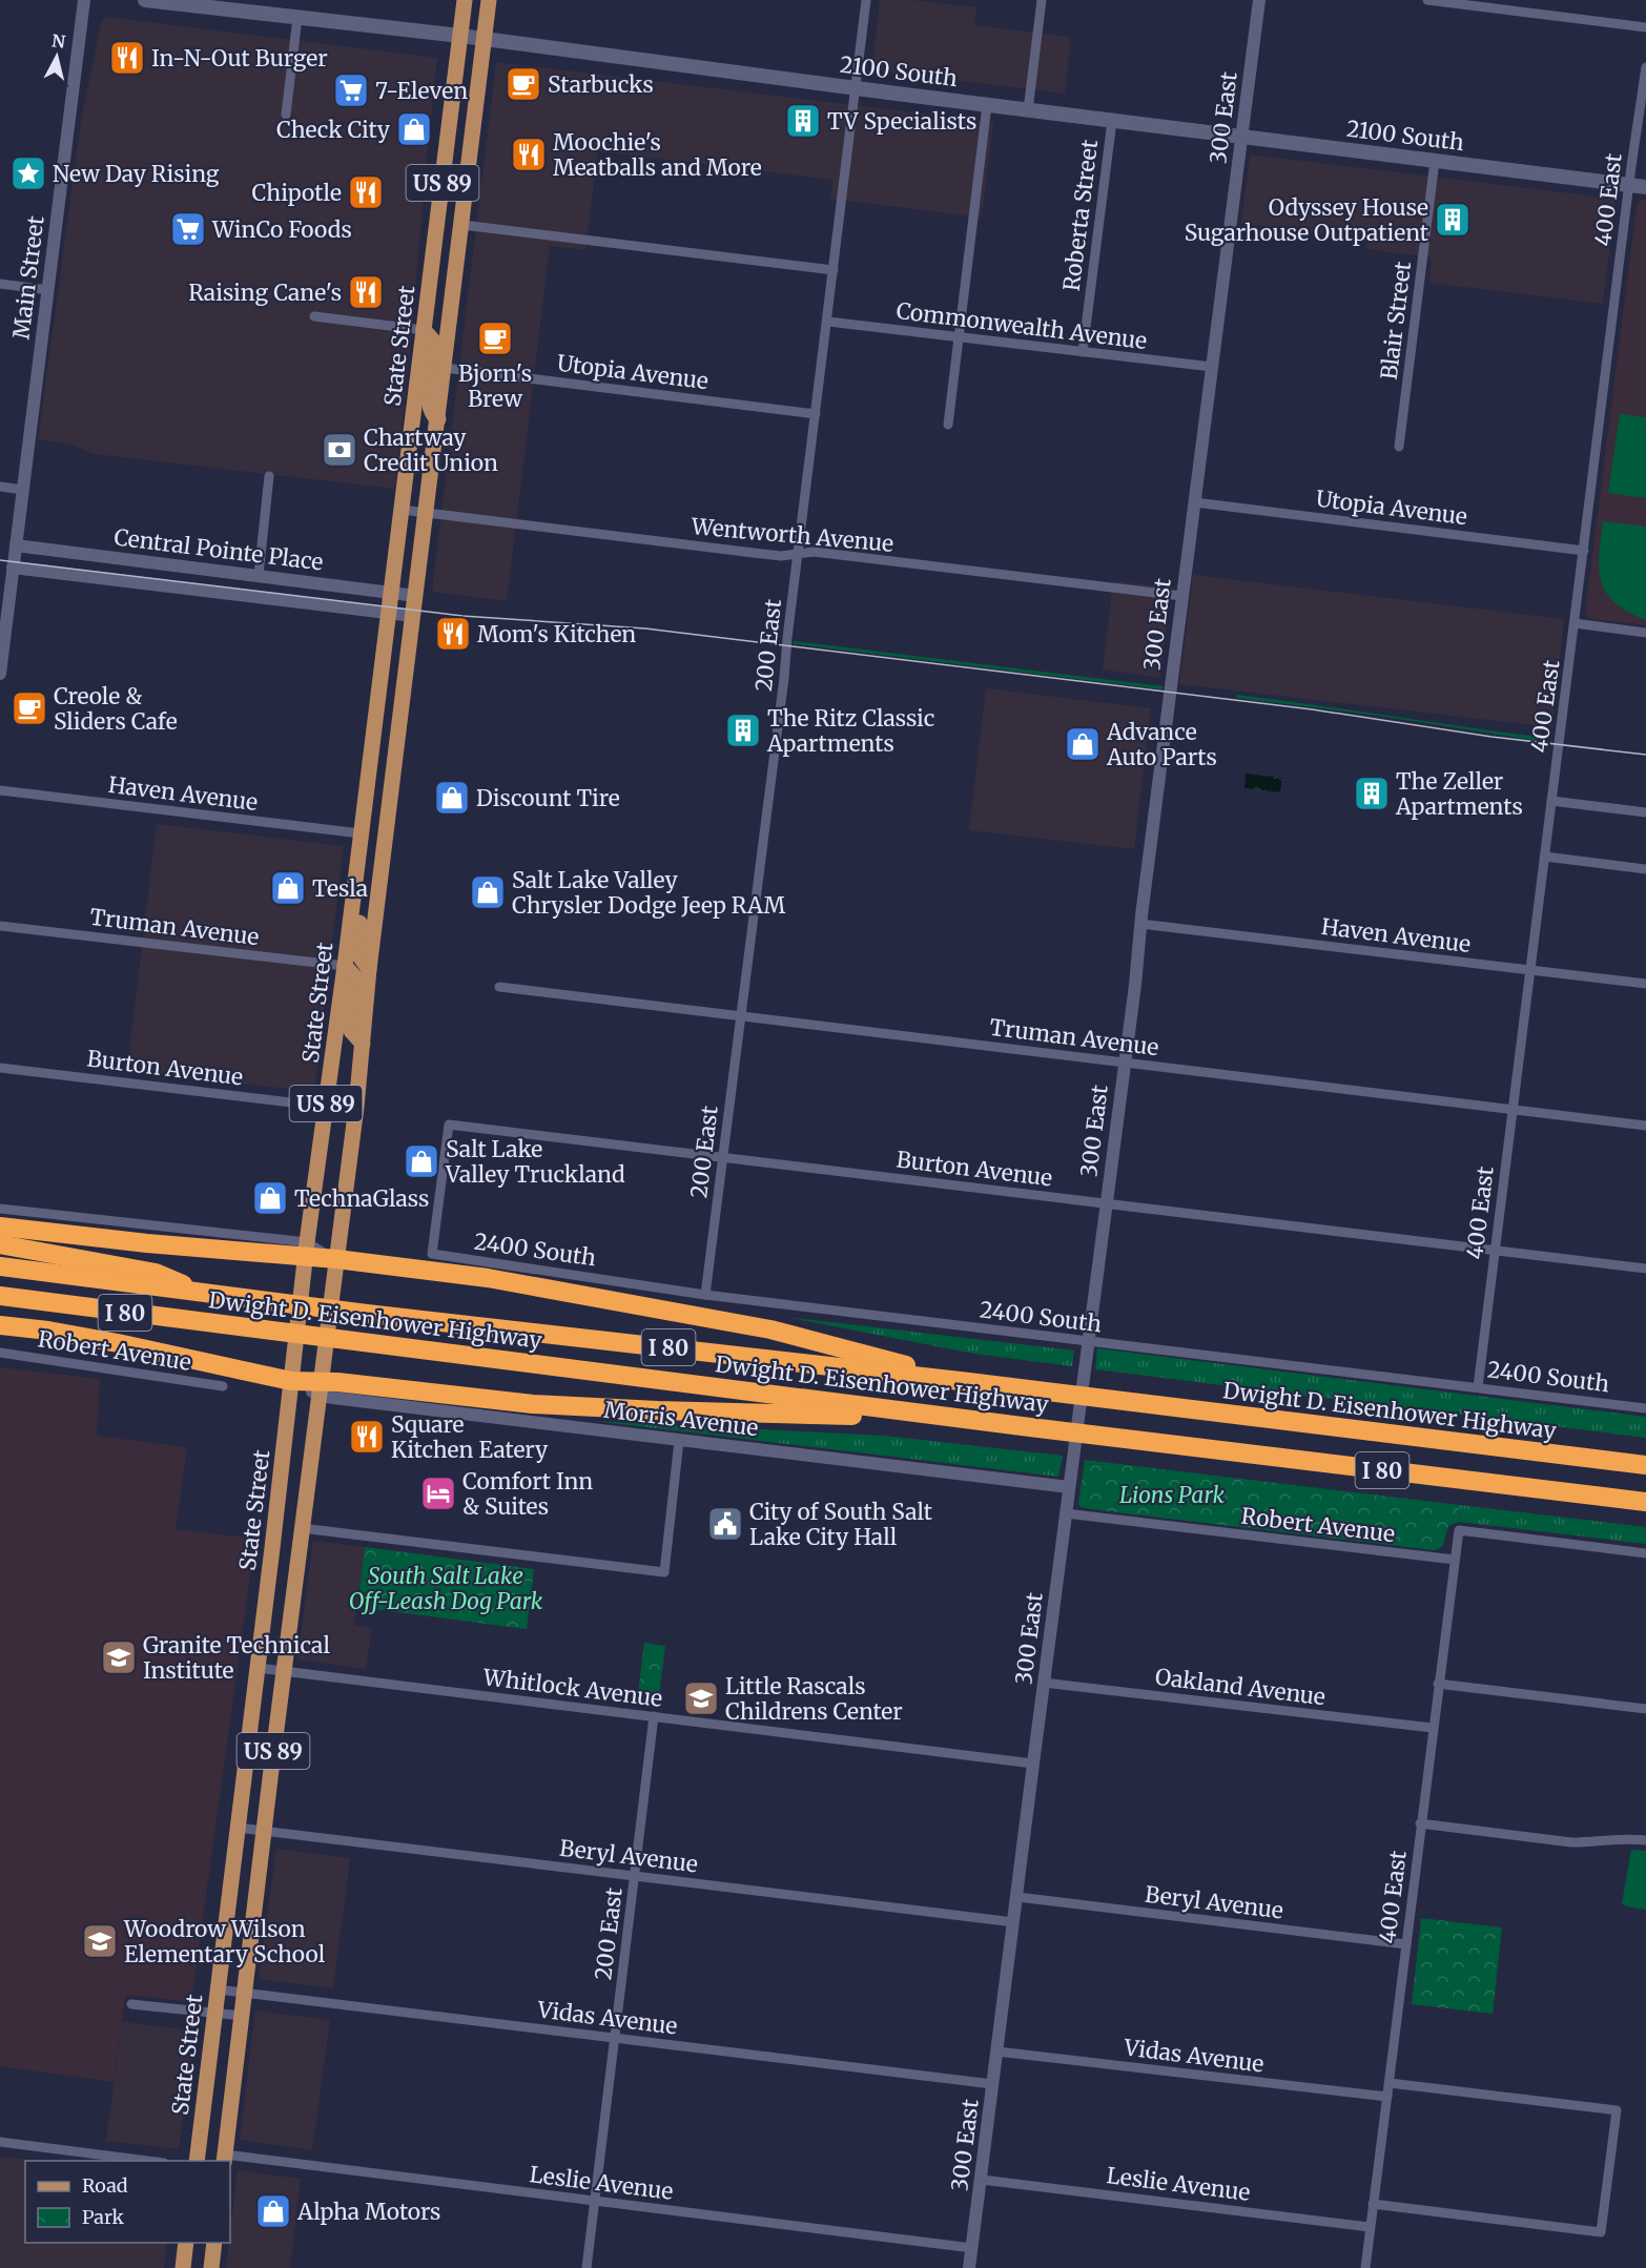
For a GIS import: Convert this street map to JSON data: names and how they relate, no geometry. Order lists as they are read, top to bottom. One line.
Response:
{"streets":{"highway":["I 80","Dwight D. Eisenhower Highway"],"main road":["2100 South","US 89","State Street"],"street":["300 East","400 East","Roberta Street","Main Street","Blair Street","Commonwealth Avenue","Utopia Avenue","Wentworth Avenue","Central Pointe Place","200 East","Haven Avenue","Truman Avenue","Burton Avenue","2400 South","Robert Avenue","Morris Avenue","Oakland Avenue","Whitlock Avenue","Beryl Avenue","Vidas Avenue","Leslie Avenue"]},"crossings":[["2100 South","300 East"],["2100 South","US 89"],["2100 South","400 East"],["2100 South","Roberta Street"],["2100 South","Blair Street"],["2100 South","State Street"],["2100 South","200 East"],["300 East","Commonwealth Avenue"],["300 East","Utopia Avenue"],["300 East","Wentworth Avenue"],["300 East","Haven Avenue"],["300 East","Truman Avenue"],["300 East","Burton Avenue"],["300 East","2400 South"],["300 East","Robert Avenue"],["300 East","Morris Avenue"],["300 East","Oakland Avenue"],["300 East","Whitlock Avenue"],["300 East","Beryl Avenue"],["300 East","Vidas Avenue"],["300 East","Leslie Avenue"],["US 89","Utopia Avenue"],["US 89","Wentworth Avenue"],["US 89","Central Pointe Place"],["US 89","Morris Avenue"],["US 89","Whitlock Avenue"],["US 89","Beryl Avenue"],["US 89","Vidas Avenue"],["US 89","Leslie Avenue"],["400 East","Utopia Avenue"],["400 East","Haven Avenue"],["400 East","Truman Avenue"],["400 East","Burton Avenue"],["400 East","2400 South"],["400 East","Robert Avenue"],["400 East","Oakland Avenue"],["400 East","Beryl Avenue"],["400 East","Vidas Avenue"],["400 East","Leslie Avenue"],["Roberta Street","Commonwealth Avenue"],["Main Street","Central Pointe Place"],["Commonwealth Avenue","200 East"],["State Street","Wentworth Avenue"],["State Street","Central Pointe Place"],["State Street","Haven Avenue"],["State Street","Truman Avenue"],["State Street","Burton Avenue"],["State Street","Whitlock Avenue"],["State Street","Beryl Avenue"],["State Street","Vidas Avenue"],["Utopia Avenue","200 East"],["Wentworth Avenue","200 East"],["200 East","Truman Avenue"],["200 East","Burton Avenue"],["200 East","2400 South"],["200 East","Whitlock Avenue"],["200 East","Beryl Avenue"],["200 East","Vidas Avenue"],["200 East","Leslie Avenue"],["Burton Avenue","2400 South"]],"parks":["Lions Park","South Salt Lake Off-Leash Dog Park"],"places":{"restaurant":["In-N-Out Burger","Moochie's Meatballs and More","Chipotle","Raising Cane's","Mom's Kitchen","Square Kitchen Eatery"],"cafe":["Starbucks","Bjorn's Brew","Creole & Sliders Cafe"],"supermarket":["7-Eleven","WinCo Foods"],"building":["TV Specialists","Odyssey House Sugarhouse Outpatient","The Ritz Classic Apartments","The Zeller Apartments"],"shop":["Check City","Advance Auto Parts","Discount Tire","Tesla","Salt Lake Valley Chrysler Dodge Jeep RAM","Salt Lake Valley Truckland","TechnaGlass","Alpha Motors"],"place":["New Day Rising"],"bank":["Chartway Credit Union"],"hotel":["Comfort Inn & Suites"],"public building":["City of South Salt Lake City Hall"],"school or university":["Granite Technical Institute","Little Rascals Childrens Center","Woodrow Wilson Elementary School"]},"legend":["Road","Park"],"north":"top"}
